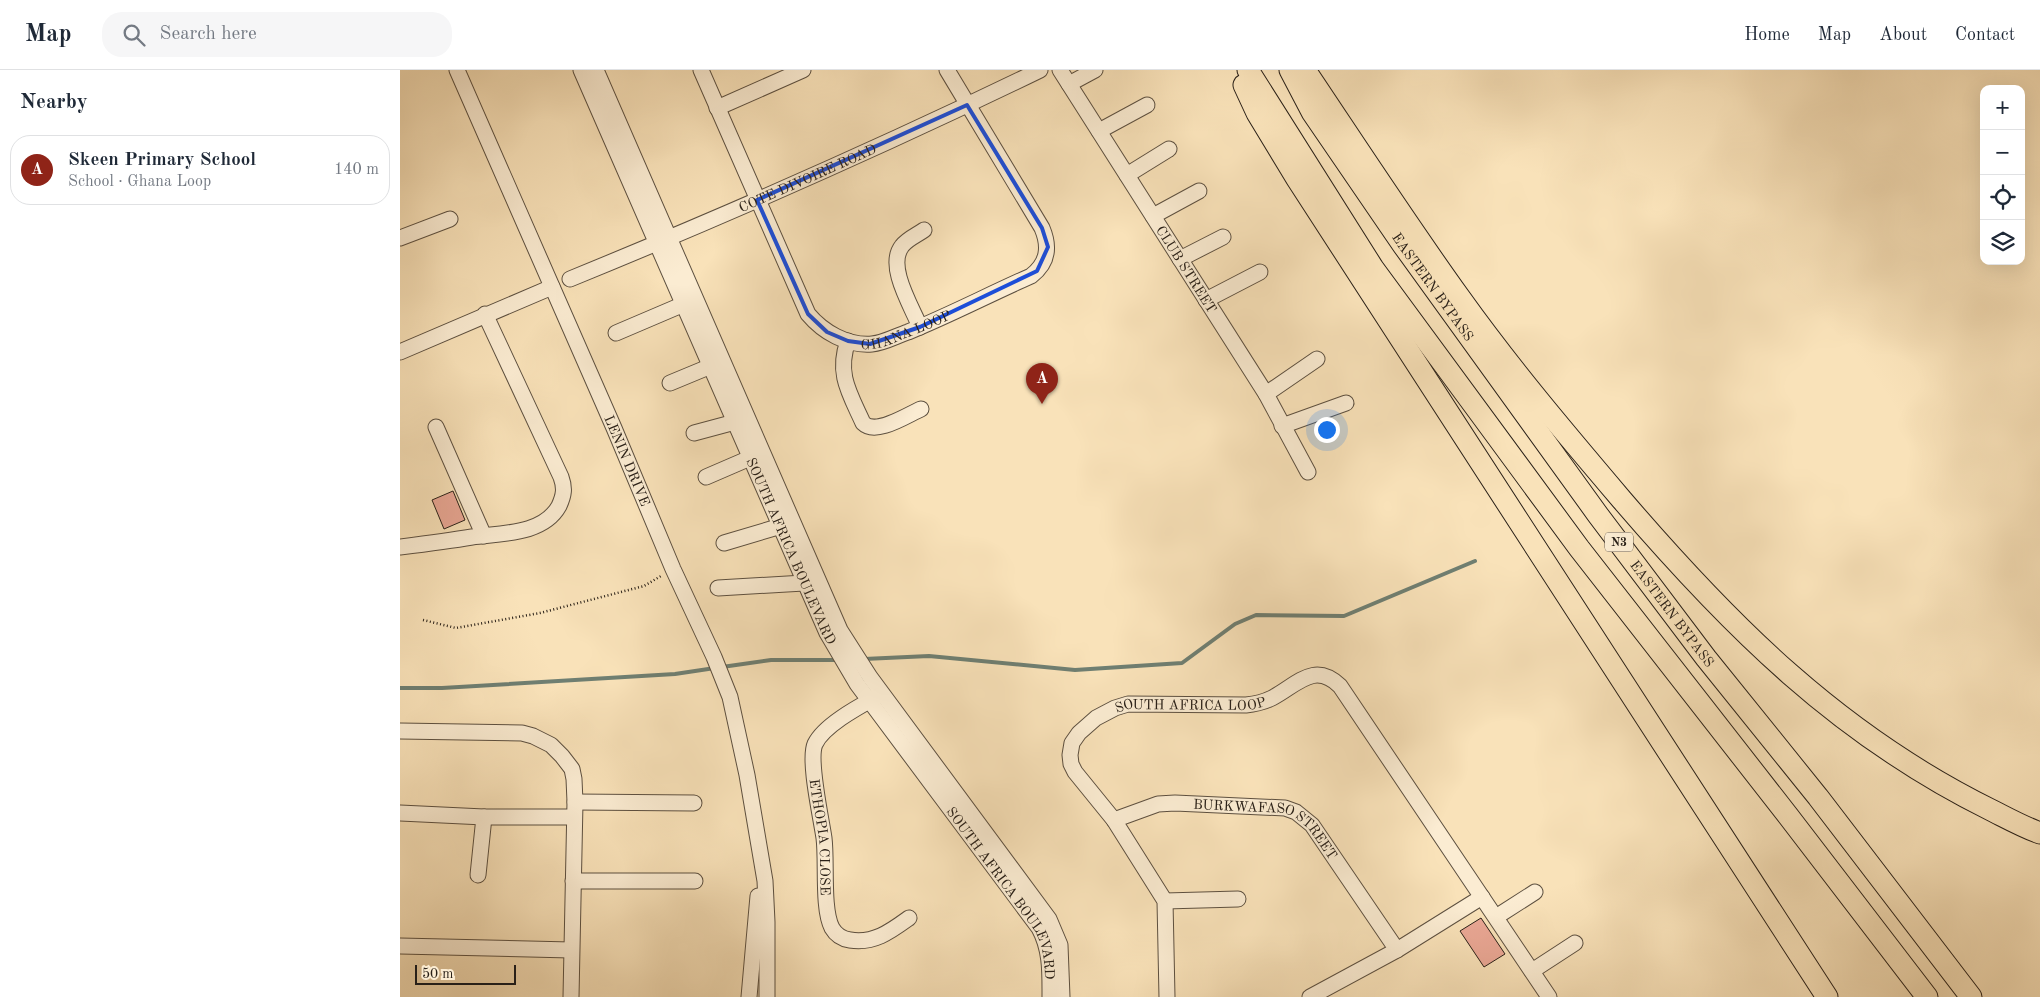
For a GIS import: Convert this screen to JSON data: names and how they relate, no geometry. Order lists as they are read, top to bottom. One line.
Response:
{"streets":{"highway":["EASTERN BYPASS","N3"],"street":["COTE DIVOIRE ROAD","CLUB STREET","GHANA LOOP","LENIN DRIVE","SOUTH AFRICA BOULEVARD","SOUTH AFRICA LOOP","BURKWAFASO STREET","ETHOPIA CLOSE"]},"crossings":[["COTE DIVOIRE ROAD","GHANA LOOP"],["COTE DIVOIRE ROAD","SOUTH AFRICA BOULEVARD"],["SOUTH AFRICA BOULEVARD","ETHOPIA CLOSE"],["SOUTH AFRICA LOOP","BURKWAFASO STREET"]],"scale_bar":"50 m","page":{"header":"Map","search":"Search here","nav":["Home","Map","About","Contact"],"heading":"Nearby","map_buttons":["+","−"],"list":[{"mark":"A","name":"Skeen Primary School","note":"School · Ghana Loop","value":"140 m"}],"pins":"A","scale":"50 m"}}
